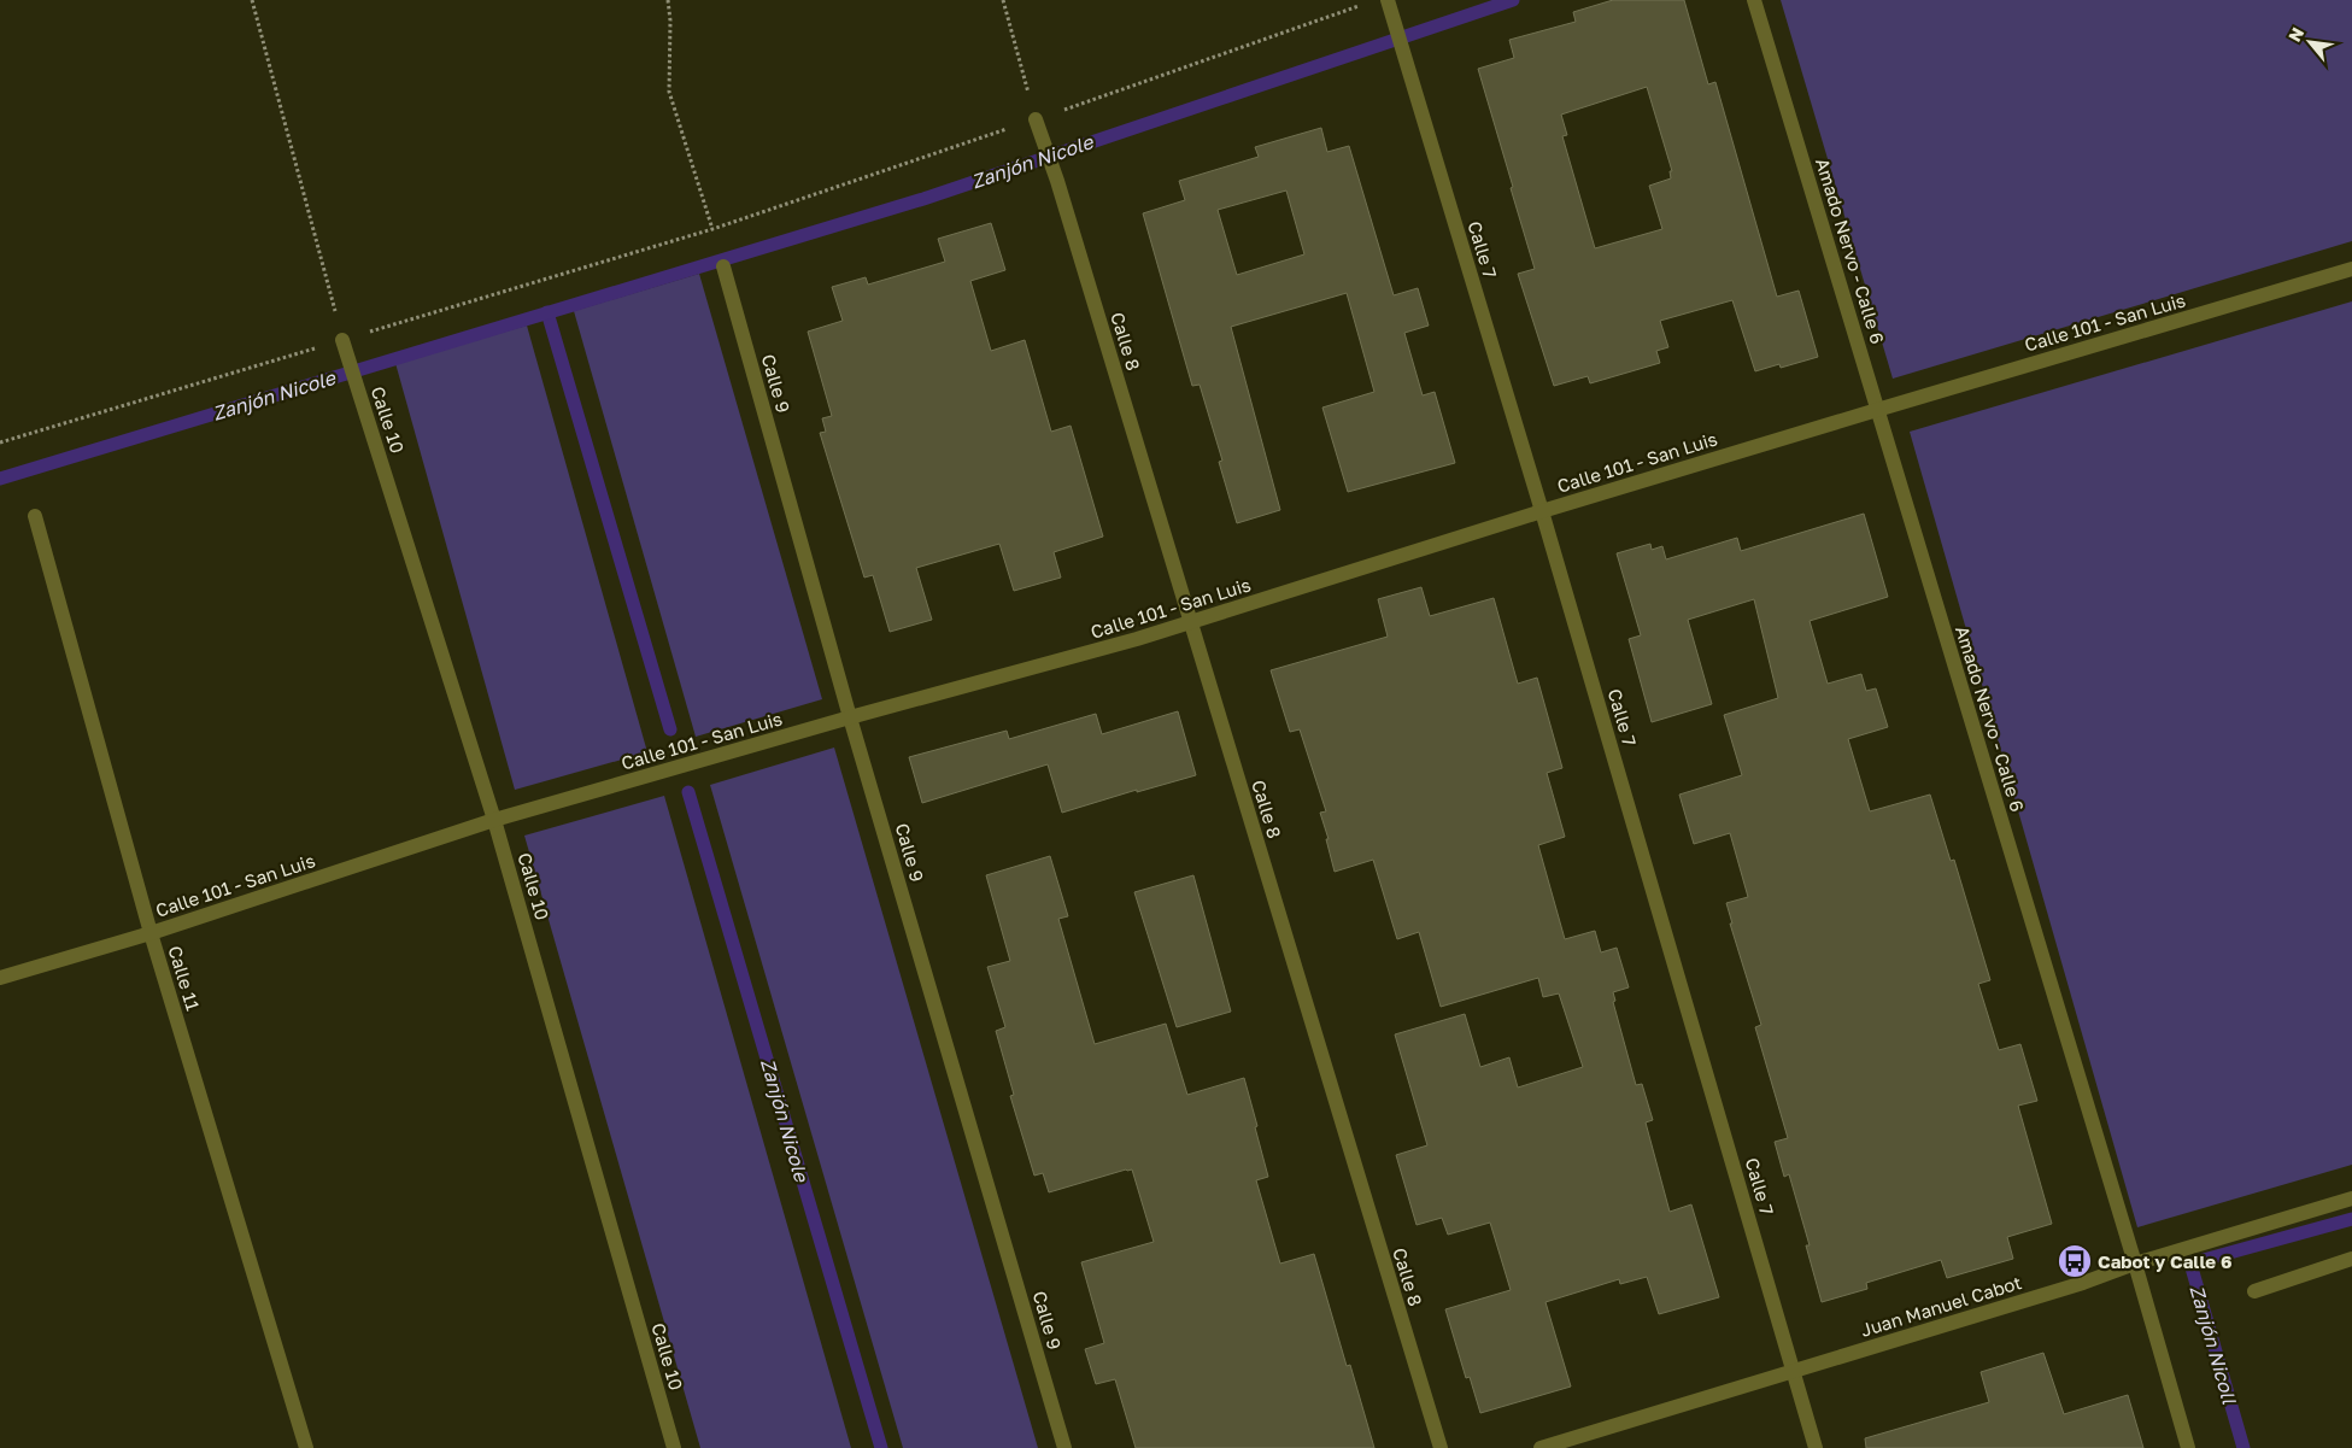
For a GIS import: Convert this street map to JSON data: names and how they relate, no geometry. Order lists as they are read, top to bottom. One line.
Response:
{"streets":{"street":["Calle 7","Amado Nervo - Calle 6","Calle 101 - San Luis","Calle 8","Calle 9","Calle 10","Calle 11","Juan Manuel Cabot"]},"crossings":[["Calle 7","Calle 101 - San Luis"],["Calle 7","Juan Manuel Cabot"],["Amado Nervo - Calle 6","Calle 101 - San Luis"],["Amado Nervo - Calle 6","Juan Manuel Cabot"],["Calle 101 - San Luis","Calle 8"],["Calle 101 - San Luis","Calle 9"],["Calle 101 - San Luis","Calle 10"],["Calle 101 - San Luis","Calle 11"]],"water":["Zanjón Nicole","Zanjón Nicoll"],"places":{"bus stop":["Cabot y Calle 6"]},"north":"top left"}
